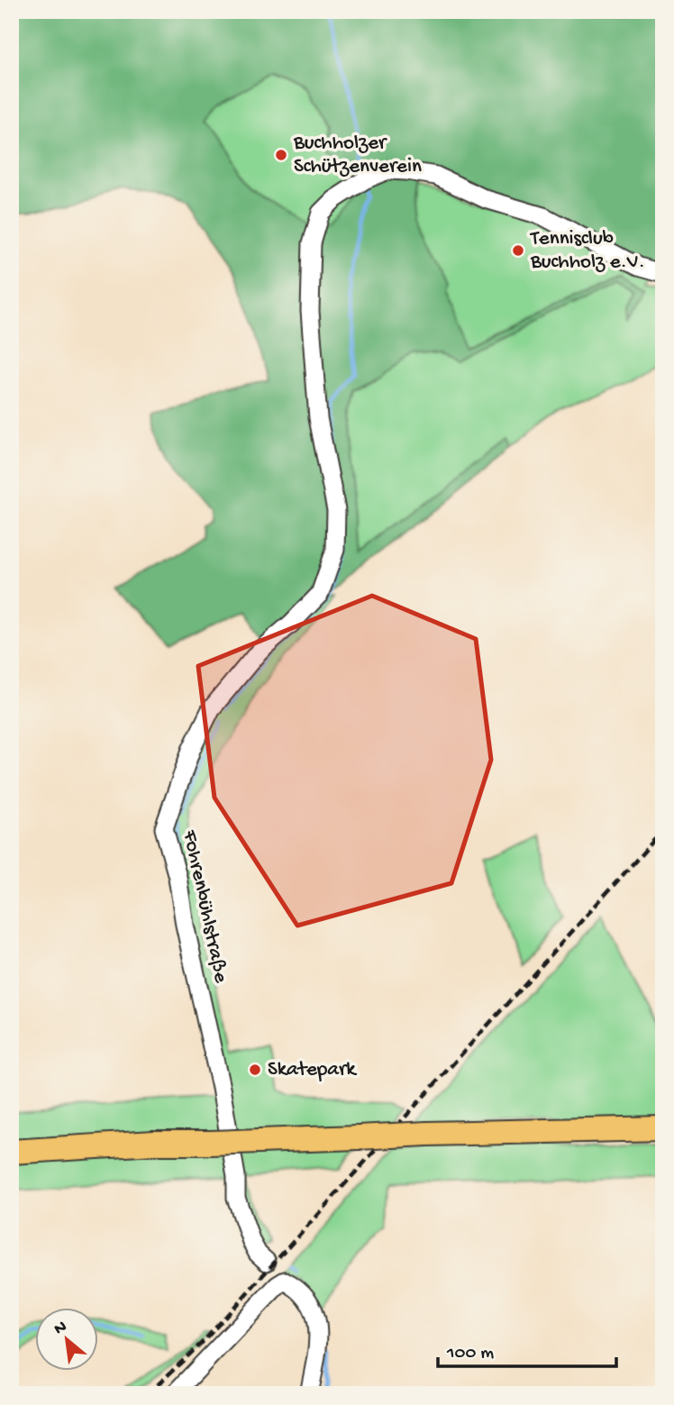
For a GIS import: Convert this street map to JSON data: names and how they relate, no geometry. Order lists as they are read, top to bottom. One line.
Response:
{"streets":{"street":["Fohrenbühlstraße"]},"places":["Buchholzer Schützenverein","Tennisclub Buchholz e.V.","Skatepark"],"scale_bar":"100 m","north":"top left"}
